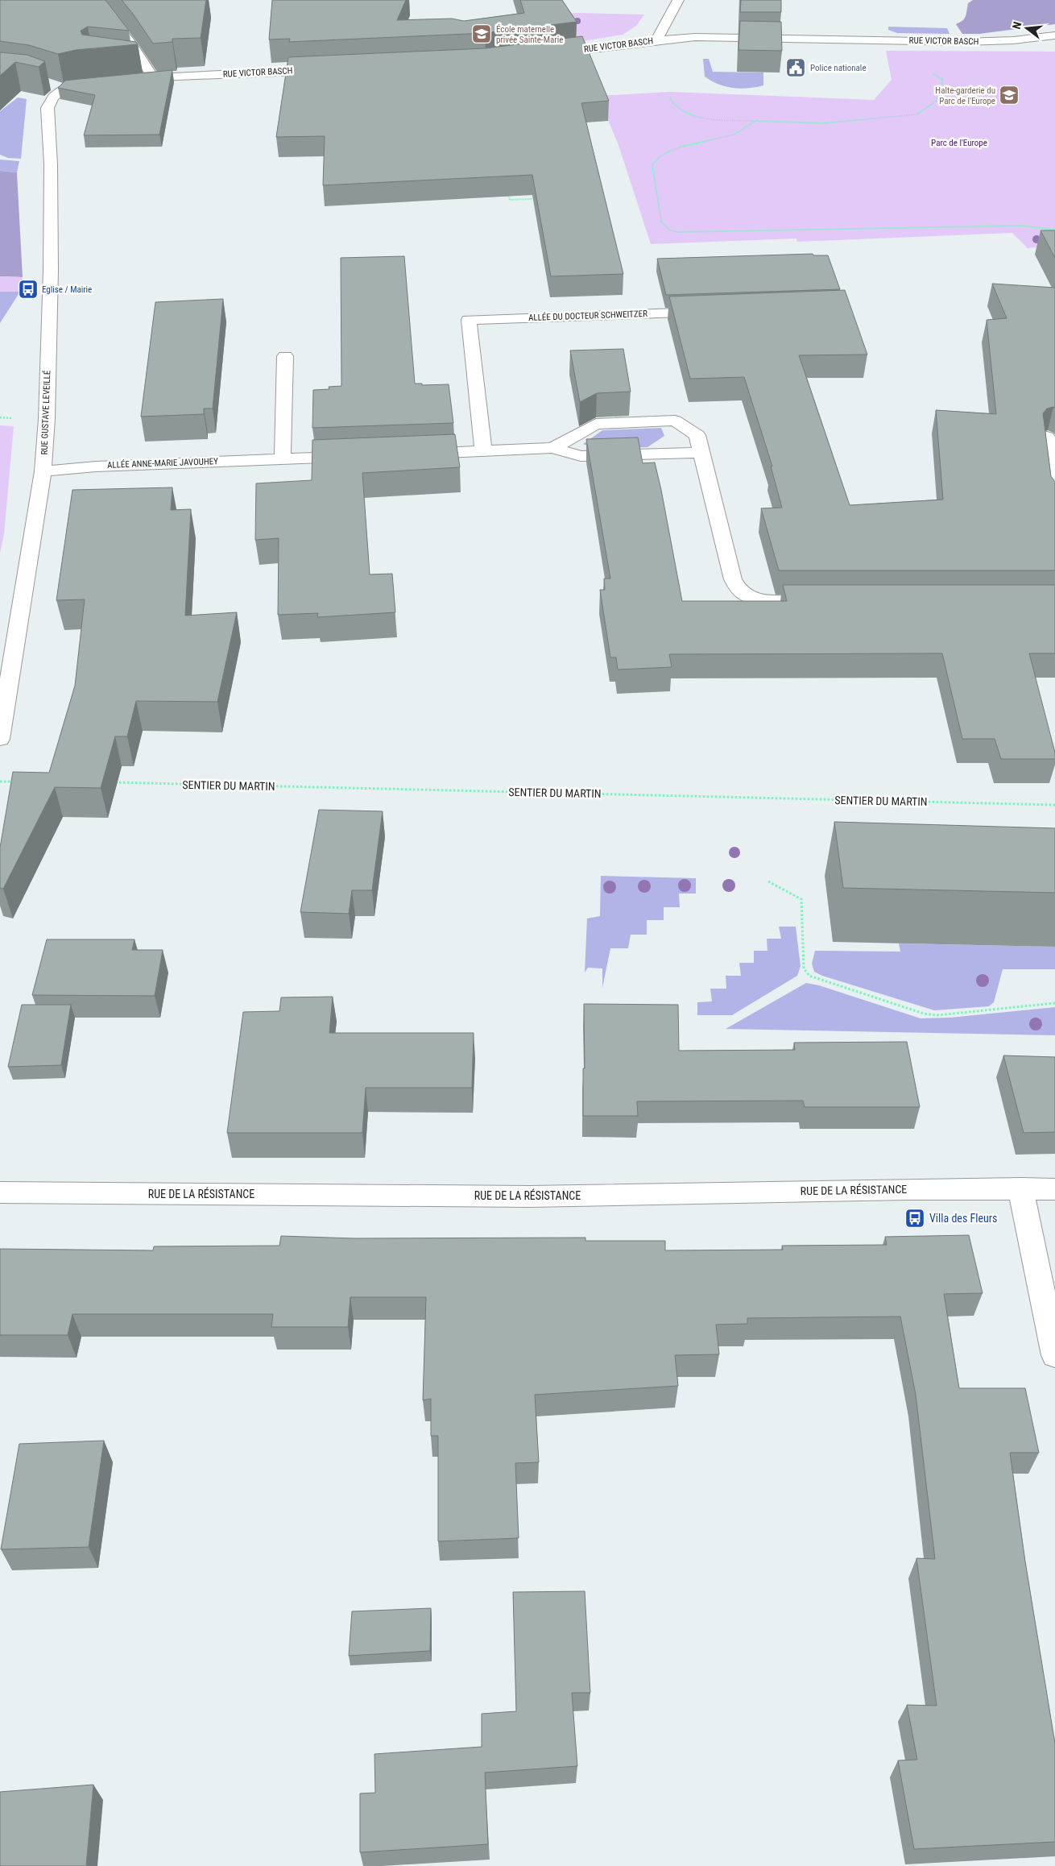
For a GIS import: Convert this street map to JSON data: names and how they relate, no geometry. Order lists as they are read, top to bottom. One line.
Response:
{"streets":{"street":["RUE VICTOR BASCH","ALLÉE DU DOCTEUR SCHWEITZER","RUE GUSTAVE LEVEILLÉ","ALLÉE ANNE-MARIE JAVOUHEY","RUE DE LA RÉSISTANCE"],"path":["SENTIER DU MARTIN"]},"crossings":[["RUE GUSTAVE LEVEILLÉ","ALLÉE ANNE-MARIE JAVOUHEY"]],"parks":["Parc de l'Europe"],"places":{"school or university":["École maternelle privée Sainte-Marie","Halte-garderie du Parc de l'Europe"],"public building":["Police nationale"],"bus stop":["Eglise / Mairie","Villa des Fleurs"]},"north":"left"}
